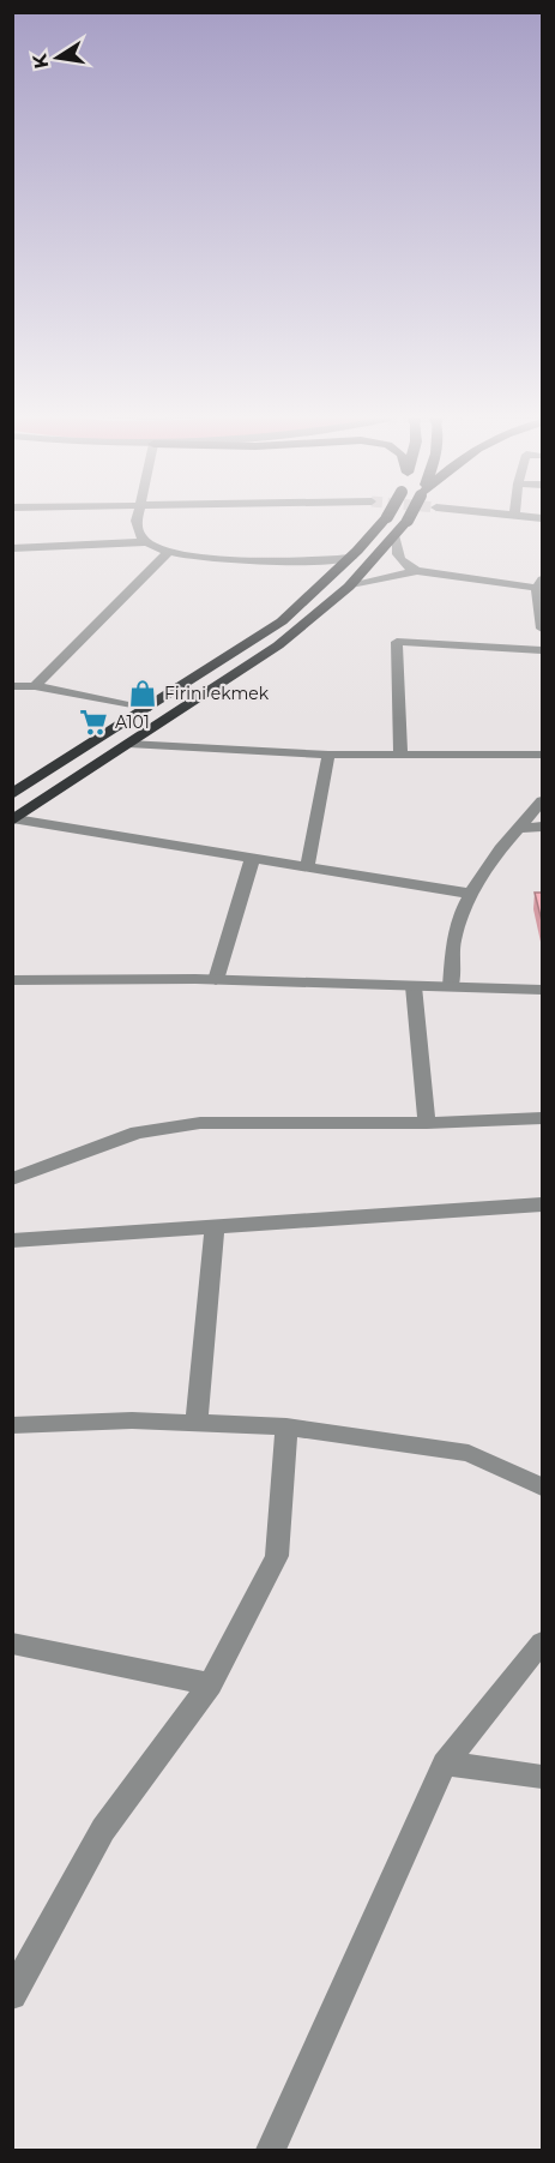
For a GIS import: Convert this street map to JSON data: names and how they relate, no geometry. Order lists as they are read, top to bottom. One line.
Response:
{"places":{"shop":["Firini ekmek"],"supermarket":["A101"]},"north":"left"}
